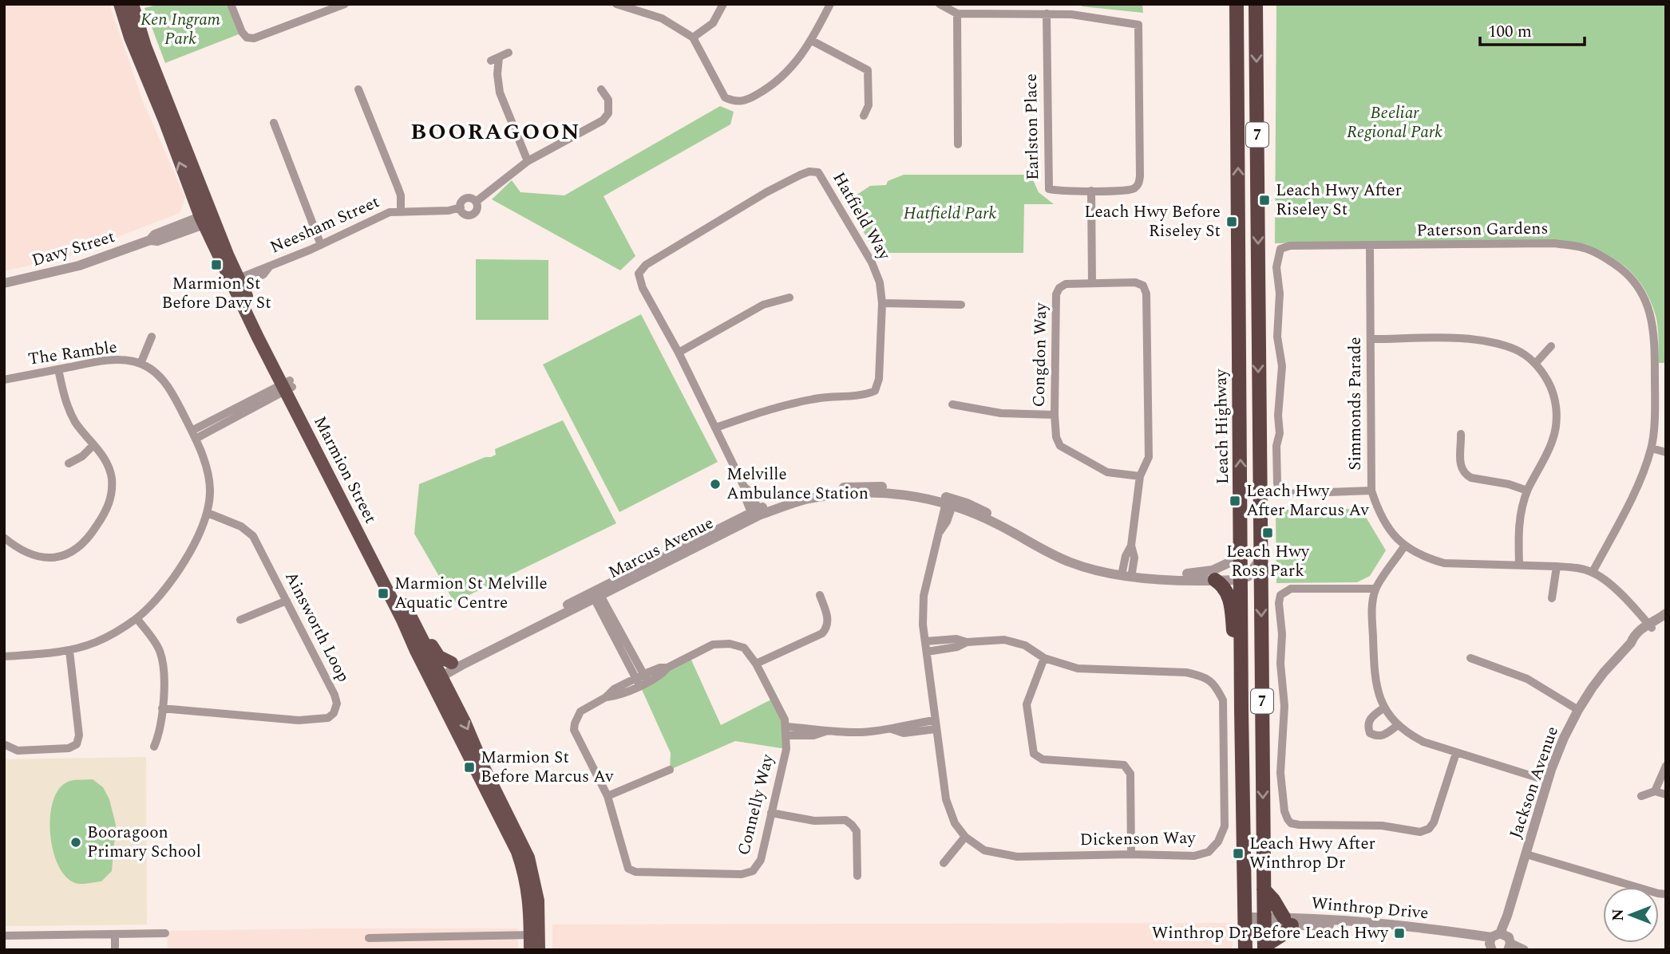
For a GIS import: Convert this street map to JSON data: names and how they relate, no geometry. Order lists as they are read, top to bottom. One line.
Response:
{"streets":{"highway":["7","Leach Highway"],"main road":["Marmion Street"],"street":["Earlston Place","Hatfield Way","Neesham Street","Paterson Gardens","Davy Street","The Ramble","Congdon Way","Simmonds Parade","Marcus Avenue","Ainsworth Loop","Jackson Avenue","Connelly Way","Dickenson Way","Winthrop Drive"]},"crossings":[["7","Winthrop Drive"],["Hatfield Way","Marcus Avenue"],["Neesham Street","Marmion Street"],["Paterson Gardens","Simmonds Parade"],["Davy Street","Marmion Street"],["The Ramble","Ainsworth Loop"],["Congdon Way","Marcus Avenue"],["Simmonds Parade","Jackson Avenue"],["Leach Highway","Marcus Avenue"],["Leach Highway","Winthrop Drive"],["Marmion Street","Marcus Avenue"],["Marcus Avenue","Dickenson Way"],["Jackson Avenue","Winthrop Drive"]],"districts":["BOORAGOON"],"parks":["Ken Ingram Park","Beeliar Regional Park","Hatfield Park"],"places":{"transit":["Leach Hwy After Riseley St","Leach Hwy Before Riseley St","Marmion St Before Davy St","Leach Hwy After Marcus Av","Leach Hwy Ross Park","Marmion St Melville Aquatic Centre","Marmion St Before Marcus Av","Leach Hwy After Winthrop Dr","Winthrop Dr Before Leach Hwy"],"other":["Melville Ambulance Station","Booragoon Primary School"]},"scale_bar":"100 m","north":"left"}
